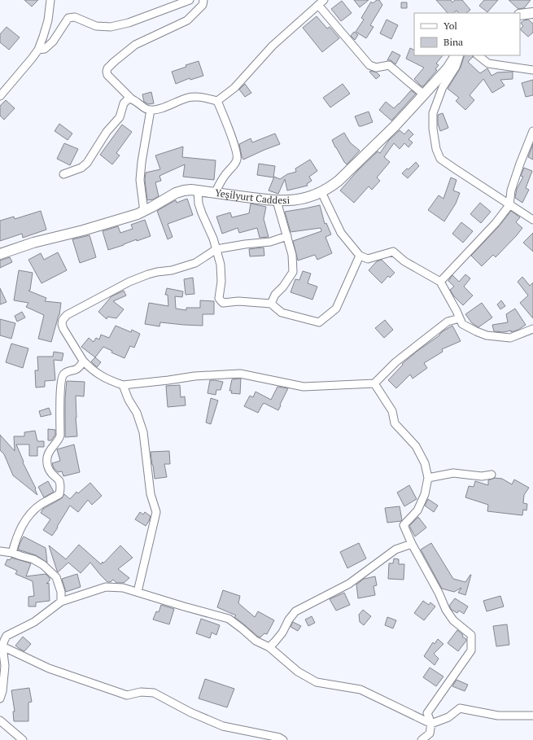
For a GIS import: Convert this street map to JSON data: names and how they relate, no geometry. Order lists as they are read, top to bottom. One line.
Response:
{"streets":{"main road":["Yeşilyurt Caddesi"]},"legend":["Yol","Bina"]}
